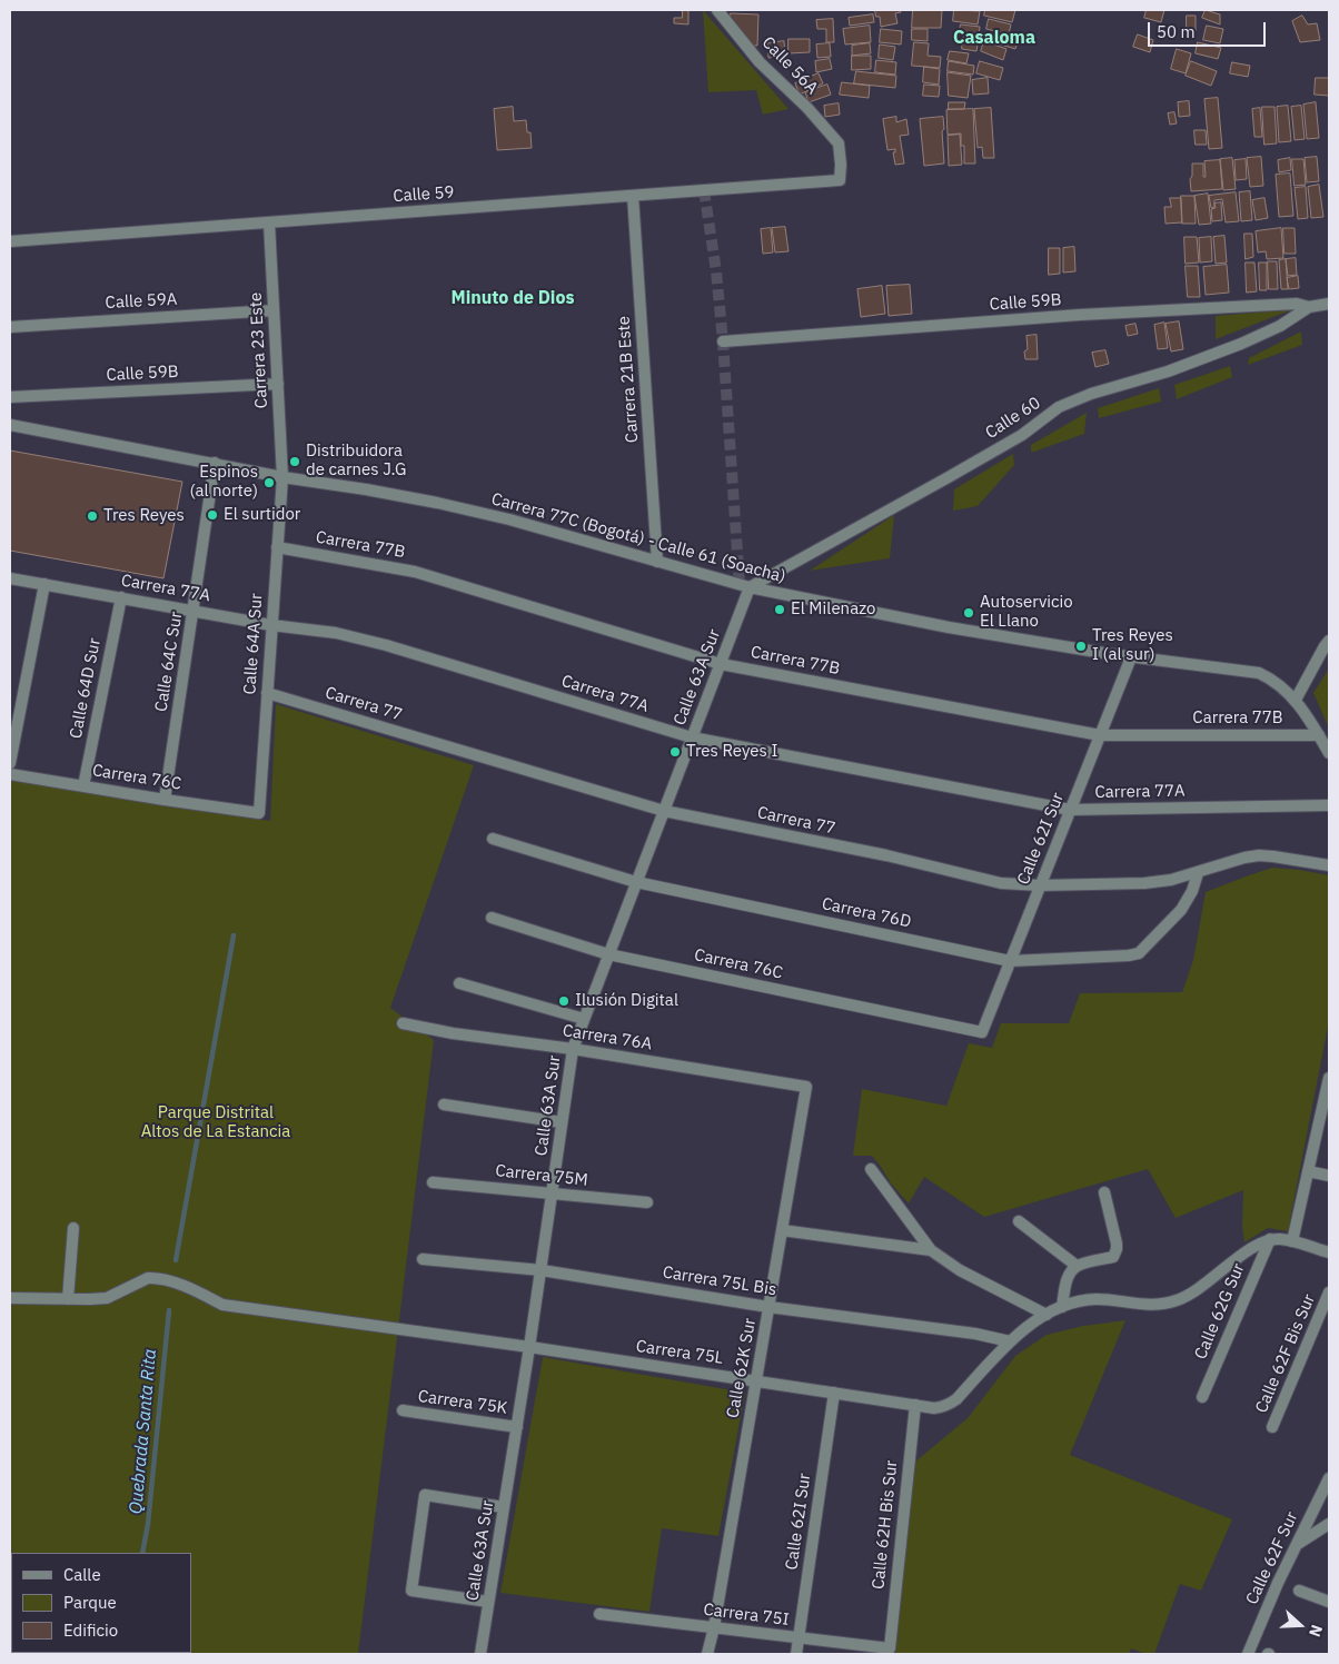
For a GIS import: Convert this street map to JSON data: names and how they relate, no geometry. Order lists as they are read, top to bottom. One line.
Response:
{"streets":{"street":["Calle 56A","Calle 59","Calle 59A","Calle 59B","Carrera 23 Este","Carrera 21B Este","Calle 60","Carrera 77C (Bogotá) - Calle 61 (Soacha)","Carrera 77B","Carrera 77A","Calle 64A Sur","Calle 64C Sur","Calle 63A Sur","Calle 64D Sur","Carrera 77","Carrera 76C","Calle 62I Sur","Carrera 76D","Carrera 76A","Carrera 75M","Carrera 75L Bis","Calle 62G Sur","Carrera 75L","Calle 62F Bis Sur","Calle 62K Sur","Carrera 75K","Calle 62H Bis Sur","Calle 62F Sur","Carrera 75I"]},"crossings":[["Calle 56A","Calle 59"],["Calle 59","Carrera 23 Este"],["Calle 59","Carrera 21B Este"],["Calle 59A","Carrera 23 Este"],["Calle 59B","Carrera 23 Este"],["Calle 59B","Calle 60"],["Carrera 23 Este","Carrera 77C (Bogotá) - Calle 61 (Soacha)"],["Carrera 23 Este","Calle 64A Sur"],["Carrera 21B Este","Carrera 77C (Bogotá) - Calle 61 (Soacha)"],["Calle 60","Carrera 77C (Bogotá) - Calle 61 (Soacha)"],["Calle 60","Calle 63A Sur"],["Carrera 77C (Bogotá) - Calle 61 (Soacha)","Calle 64A Sur"],["Carrera 77C (Bogotá) - Calle 61 (Soacha)","Calle 64C Sur"],["Carrera 77C (Bogotá) - Calle 61 (Soacha)","Calle 63A Sur"],["Carrera 77C (Bogotá) - Calle 61 (Soacha)","Calle 62I Sur"],["Carrera 77B","Calle 64A Sur"],["Carrera 77B","Calle 63A Sur"],["Carrera 77B","Calle 62I Sur"],["Carrera 77A","Calle 64A Sur"],["Carrera 77A","Calle 64C Sur"],["Carrera 77A","Calle 63A Sur"],["Carrera 77A","Calle 64D Sur"],["Carrera 77A","Calle 62I Sur"],["Calle 64A Sur","Carrera 77"],["Calle 64A Sur","Carrera 76C"],["Calle 64C Sur","Carrera 76C"],["Calle 63A Sur","Carrera 77"],["Calle 63A Sur","Carrera 76C"],["Calle 63A Sur","Carrera 76D"],["Calle 63A Sur","Carrera 76A"],["Calle 63A Sur","Carrera 75M"],["Calle 63A Sur","Carrera 75L Bis"],["Calle 63A Sur","Carrera 75L"],["Calle 63A Sur","Carrera 75K"],["Calle 64D Sur","Carrera 76C"],["Carrera 77","Calle 62I Sur"],["Carrera 77","Carrera 76D"],["Carrera 76C","Calle 62I Sur"],["Calle 62I Sur","Carrera 76D"],["Calle 62I Sur","Carrera 75L"],["Calle 62I Sur","Carrera 75I"],["Carrera 76A","Calle 62K Sur"],["Carrera 75L Bis","Carrera 75L"],["Carrera 75L Bis","Calle 62K Sur"],["Carrera 75L","Calle 62K Sur"],["Carrera 75L","Calle 62H Bis Sur"],["Calle 62K Sur","Carrera 75I"],["Calle 62H Bis Sur","Carrera 75I"]],"districts":["Casaloma","Minuto de Dios"],"water":["Quebrada Santa Rita"],"parks":["Parque Distrital Altos de La Estancia"],"places":["Distribuidora de carnes J.G","Espinos (al norte)","El surtidor","Tres Reyes","El Milenazo","Autoservicio El Llano","Tres Reyes I (al sur)","Tres Reyes I","Ilusión Digital"],"legend":["Calle","Parque","Edificio"],"scale_bar":"50 m","north":"right"}
